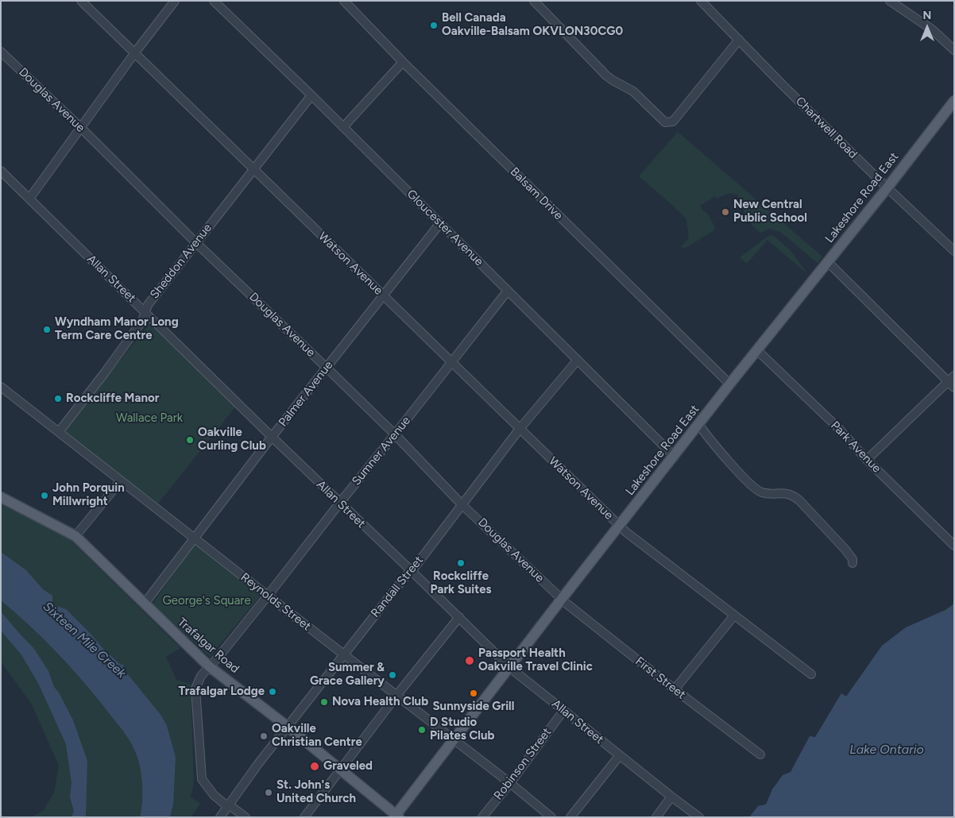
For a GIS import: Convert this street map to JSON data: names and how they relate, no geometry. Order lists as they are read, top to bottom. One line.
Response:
{"streets":{"main road":["Lakeshore Road East","Trafalgar Road"],"street":["Douglas Avenue","Chartwell Road","Balsam Drive","Gloucester Avenue","Sheddon Avenue","Watson Avenue","Allan Street","Palmer Avenue","Park Avenue","Sumner Avenue","Randall Street","Reynolds Street","First Street","Robinson Street"]},"crossings":[["Douglas Avenue","Lakeshore Road East"],["Douglas Avenue","Sheddon Avenue"],["Douglas Avenue","Palmer Avenue"],["Douglas Avenue","Sumner Avenue"],["Douglas Avenue","Randall Street"],["Douglas Avenue","First Street"],["Chartwell Road","Lakeshore Road East"],["Balsam Drive","Lakeshore Road East"],["Lakeshore Road East","Gloucester Avenue"],["Lakeshore Road East","Watson Avenue"],["Lakeshore Road East","Allan Street"],["Lakeshore Road East","Park Avenue"],["Lakeshore Road East","Reynolds Street"],["Lakeshore Road East","Trafalgar Road"],["Lakeshore Road East","First Street"],["Gloucester Avenue","Sheddon Avenue"],["Gloucester Avenue","Palmer Avenue"],["Gloucester Avenue","Sumner Avenue"],["Gloucester Avenue","Randall Street"],["Sheddon Avenue","Watson Avenue"],["Sheddon Avenue","Allan Street"],["Sheddon Avenue","Reynolds Street"],["Watson Avenue","Palmer Avenue"],["Watson Avenue","Sumner Avenue"],["Watson Avenue","Randall Street"],["Allan Street","Palmer Avenue"],["Allan Street","Sumner Avenue"],["Allan Street","Randall Street"],["Allan Street","Robinson Street"],["Palmer Avenue","Reynolds Street"],["Palmer Avenue","Trafalgar Road"],["Sumner Avenue","Randall Street"],["Sumner Avenue","Reynolds Street"],["Sumner Avenue","Trafalgar Road"],["Randall Street","Reynolds Street"],["Randall Street","Trafalgar Road"],["Reynolds Street","Robinson Street"]],"water":["Sixteen Mile Creek","Lake Ontario"],"parks":["Wallace Park","George's Square"],"places":["Bell Canada Oakville-Balsam OKVLON30CG0","New Central Public School","Wyndham Manor Long Term Care Centre","Rockcliffe Manor","Oakville Curling Club","John Porquin Millwright","Rockcliffe Park Suites","Passport Health Oakville Travel Clinic","Summer & Grace Gallery","Trafalgar Lodge","Sunnyside Grill","Nova Health Club","D Studio Pilates Club","Oakville Christian Centre","Graveled","St. John's United Church"],"north":"top"}
